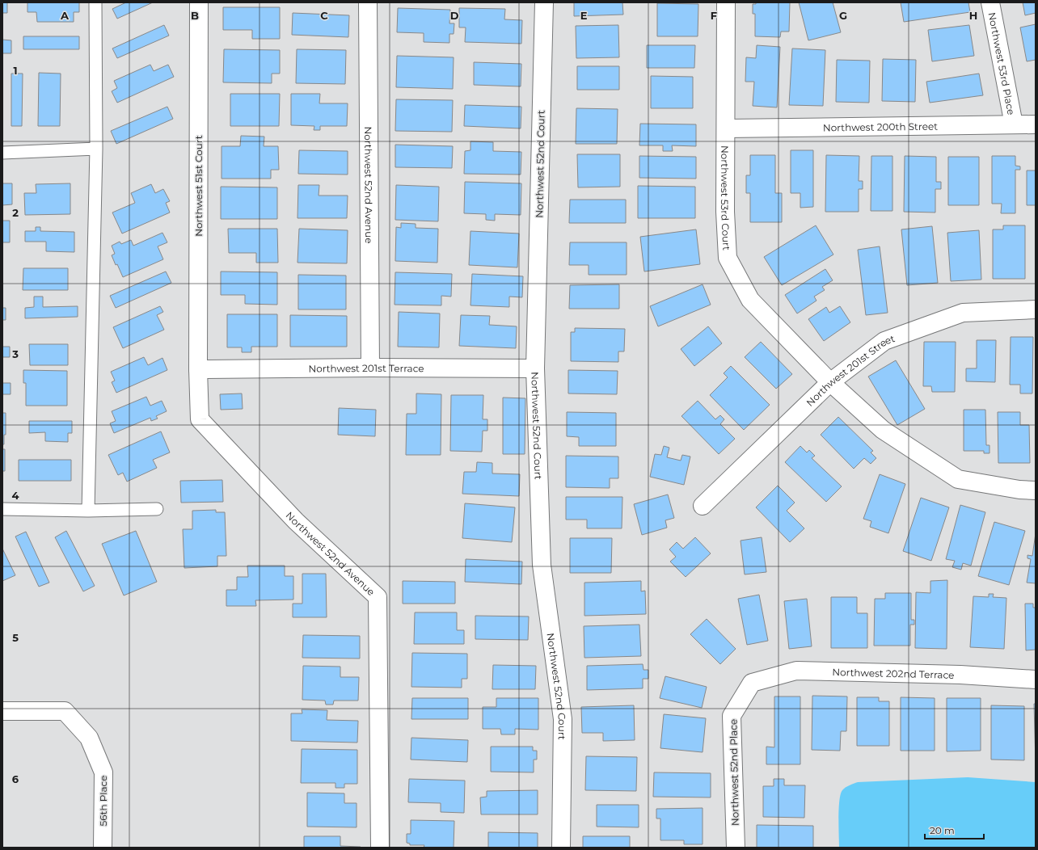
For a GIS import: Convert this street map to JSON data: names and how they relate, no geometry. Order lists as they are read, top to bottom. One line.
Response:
{"streets":{"street":["Northwest 53rd Place","Northwest 200th Street","Northwest 52nd Court","Northwest 52nd Avenue","Northwest 51st Court","Northwest 53rd Court","Northwest 201st Terrace","Northwest 201st Street","Northwest 202nd Terrace","Northwest 52nd Place","56th Place"]},"crossings":[["Northwest 53rd Place","Northwest 200th Street"],["Northwest 200th Street","Northwest 53rd Court"],["Northwest 52nd Court","Northwest 201st Terrace"],["Northwest 52nd Avenue","Northwest 51st Court"],["Northwest 52nd Avenue","Northwest 201st Terrace"],["Northwest 51st Court","Northwest 201st Terrace"],["Northwest 53rd Court","Northwest 201st Street"],["Northwest 202nd Terrace","Northwest 52nd Place"]],"scale_bar":"20 m","grid":{"columns":["A","B","C","D","E","F","G","H"],"rows":["1","2","3","4","5","6"]}}
